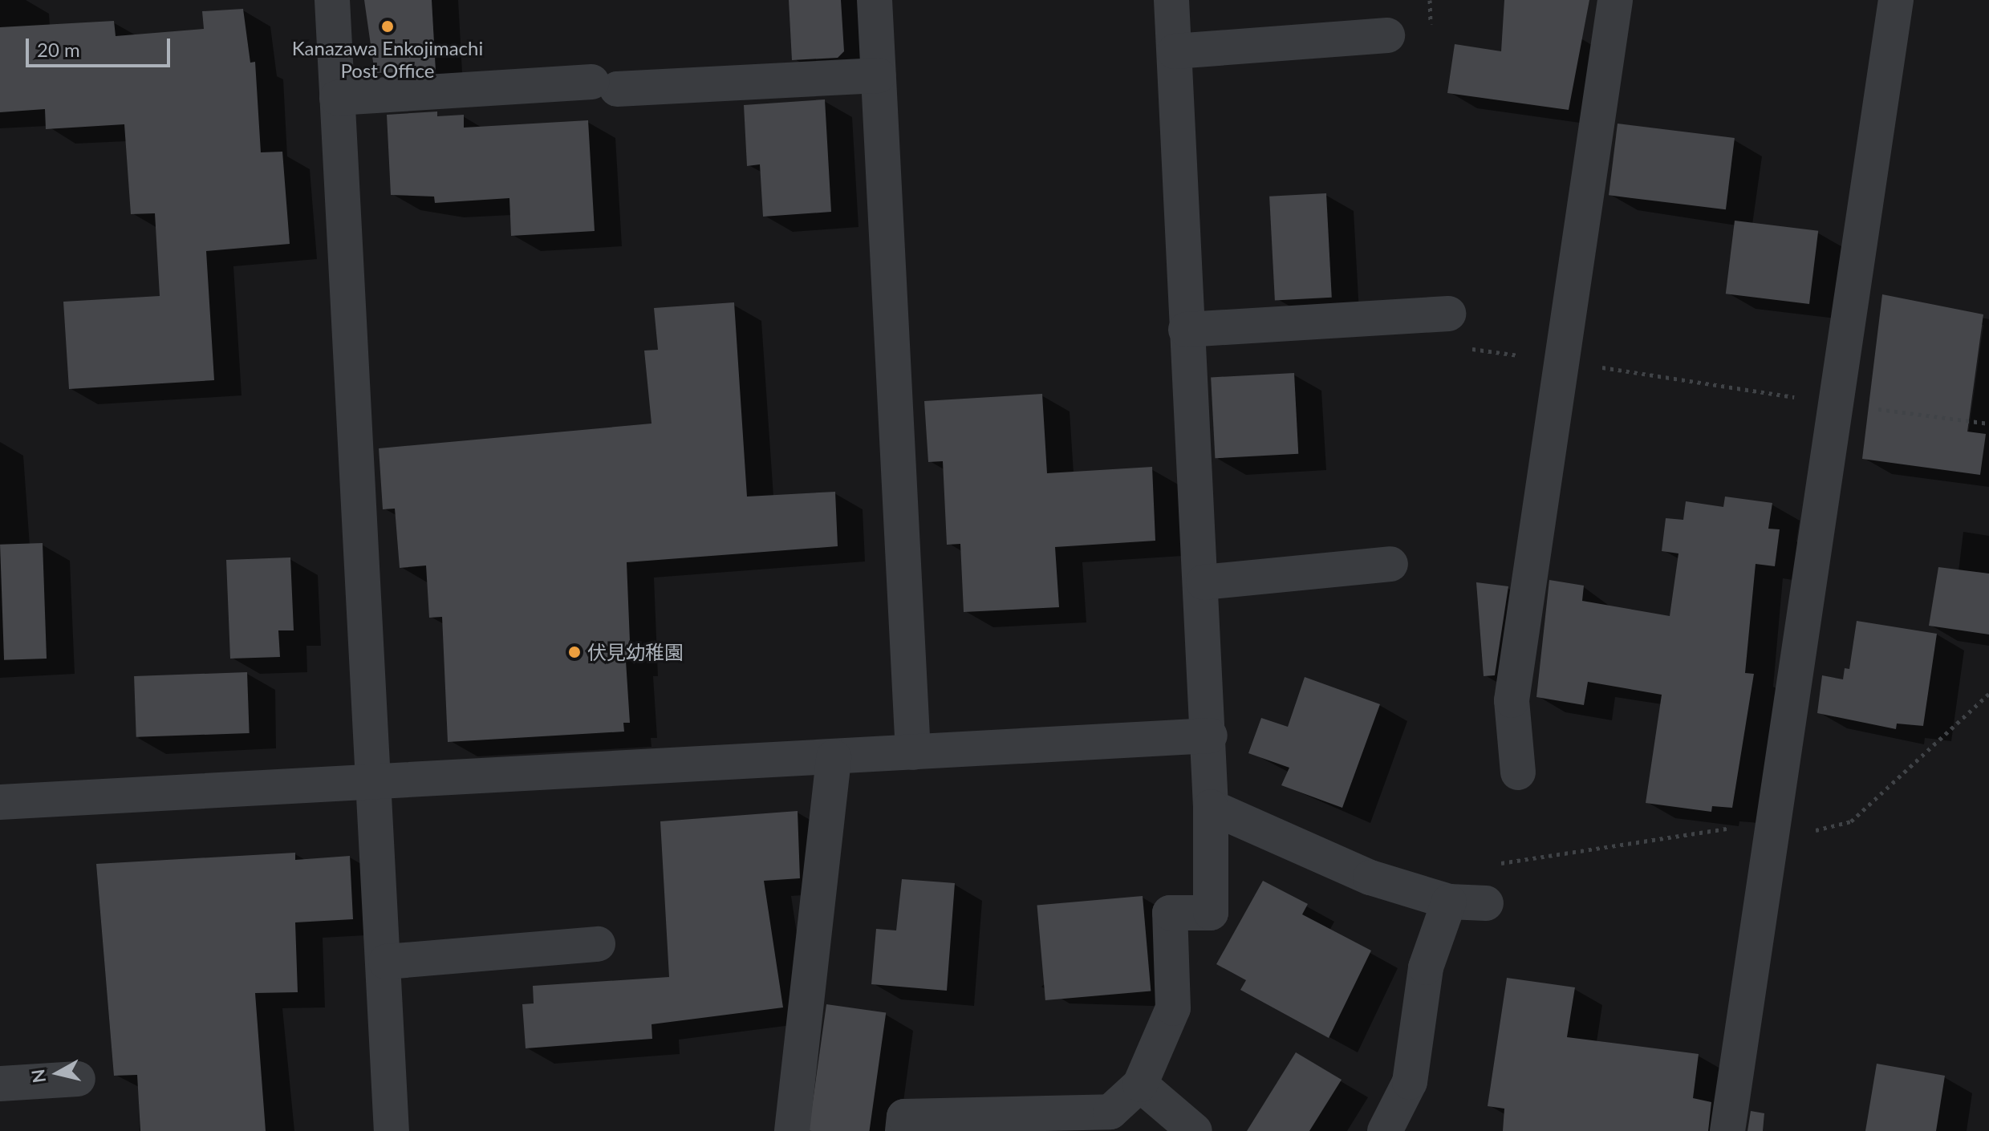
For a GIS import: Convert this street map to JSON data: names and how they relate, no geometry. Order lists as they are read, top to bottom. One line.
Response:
{"places":["Kanazawa Enkojimachi Post Office","伏見幼稚園"],"scale_bar":"20 m","north":"left"}
